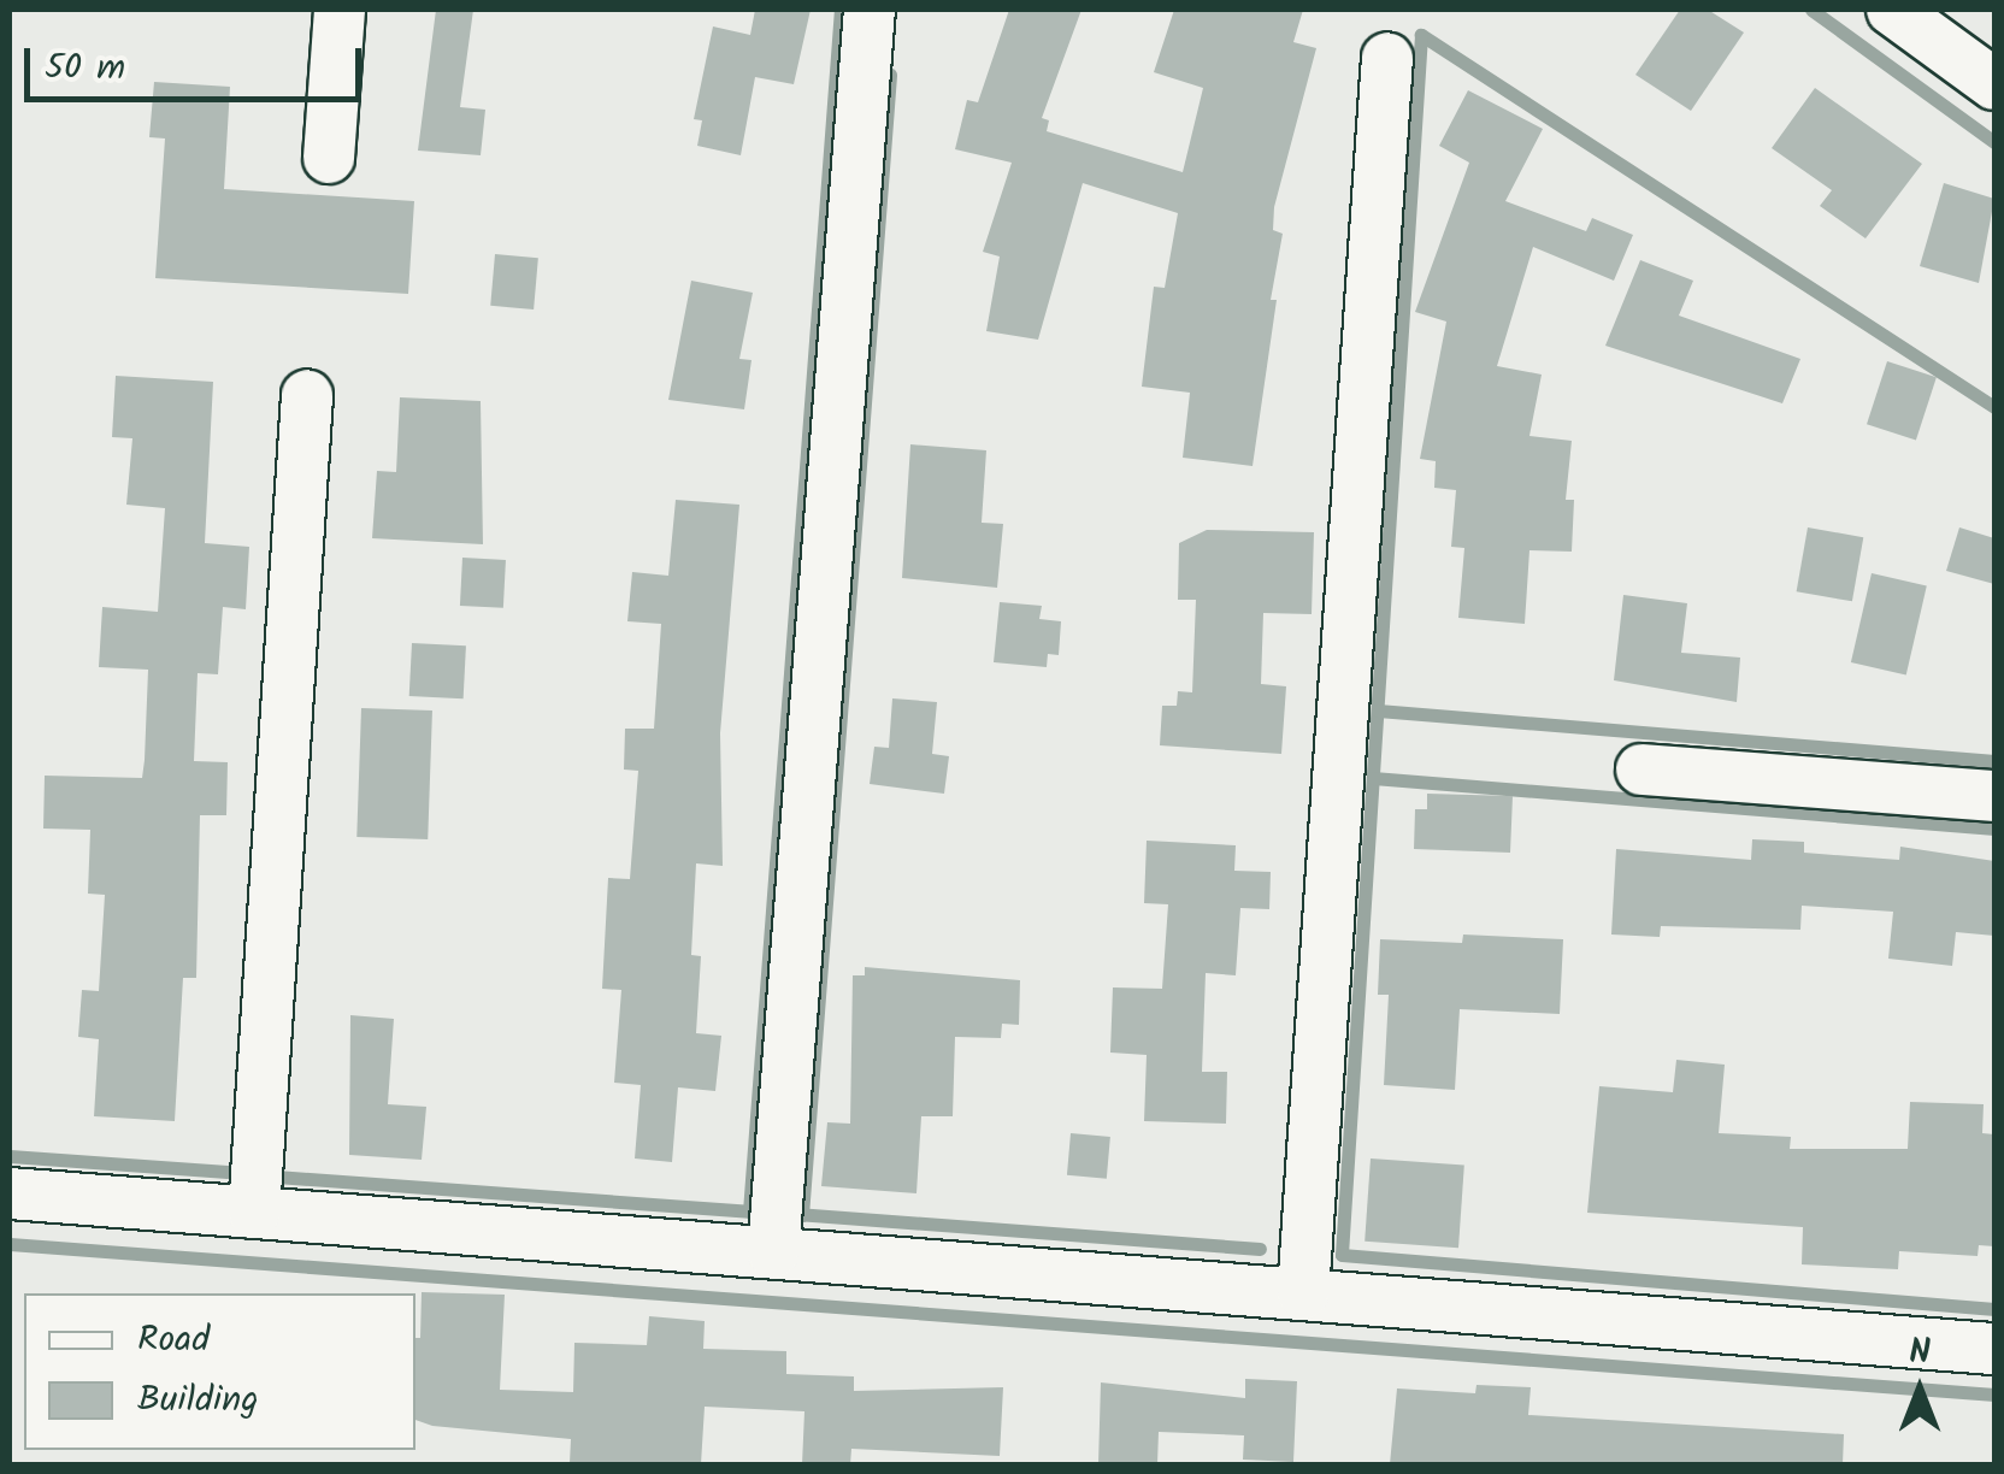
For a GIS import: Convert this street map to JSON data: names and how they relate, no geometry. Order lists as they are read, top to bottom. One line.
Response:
{"legend":["Road","Building"],"scale_bar":"50 m","north":"top"}
